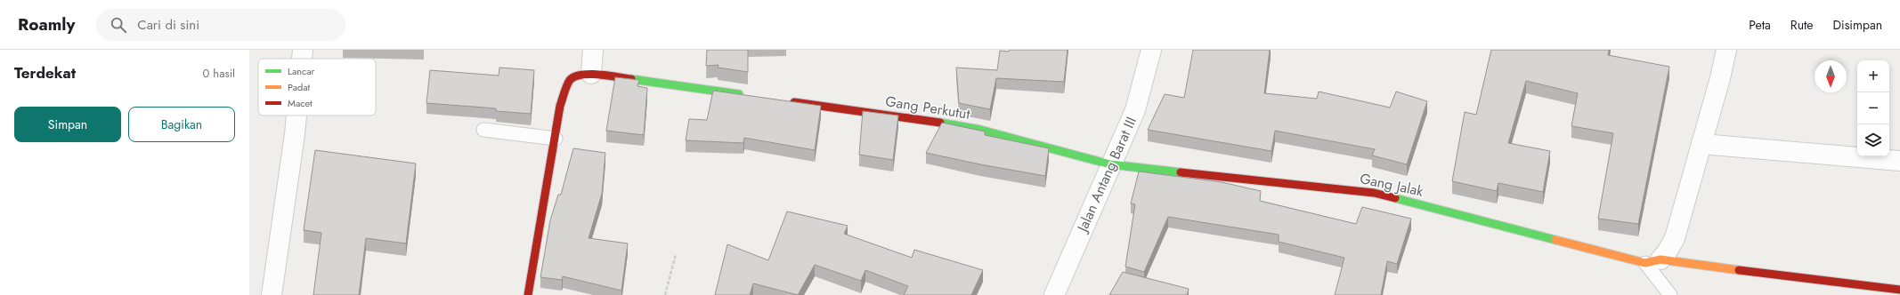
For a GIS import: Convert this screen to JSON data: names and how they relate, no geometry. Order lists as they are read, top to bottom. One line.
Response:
{"streets":{"street":["Gang Perkutut","Jalan Antang Barat III","Gang Jalak"]},"crossings":[["Gang Perkutut","Jalan Antang Barat III"],["Gang Perkutut","Gang Jalak"],["Jalan Antang Barat III","Gang Jalak"]],"legend":["Lancar","Padat","Macet"],"north":"bottom","page":{"header":"Roamly","search":"Cari di sini","nav":["Peta","Rute","Disimpan"],"heading":["Terdekat","0 hasil"],"map_buttons":["+","−"],"buttons":["Simpan","Bagikan"]}}
